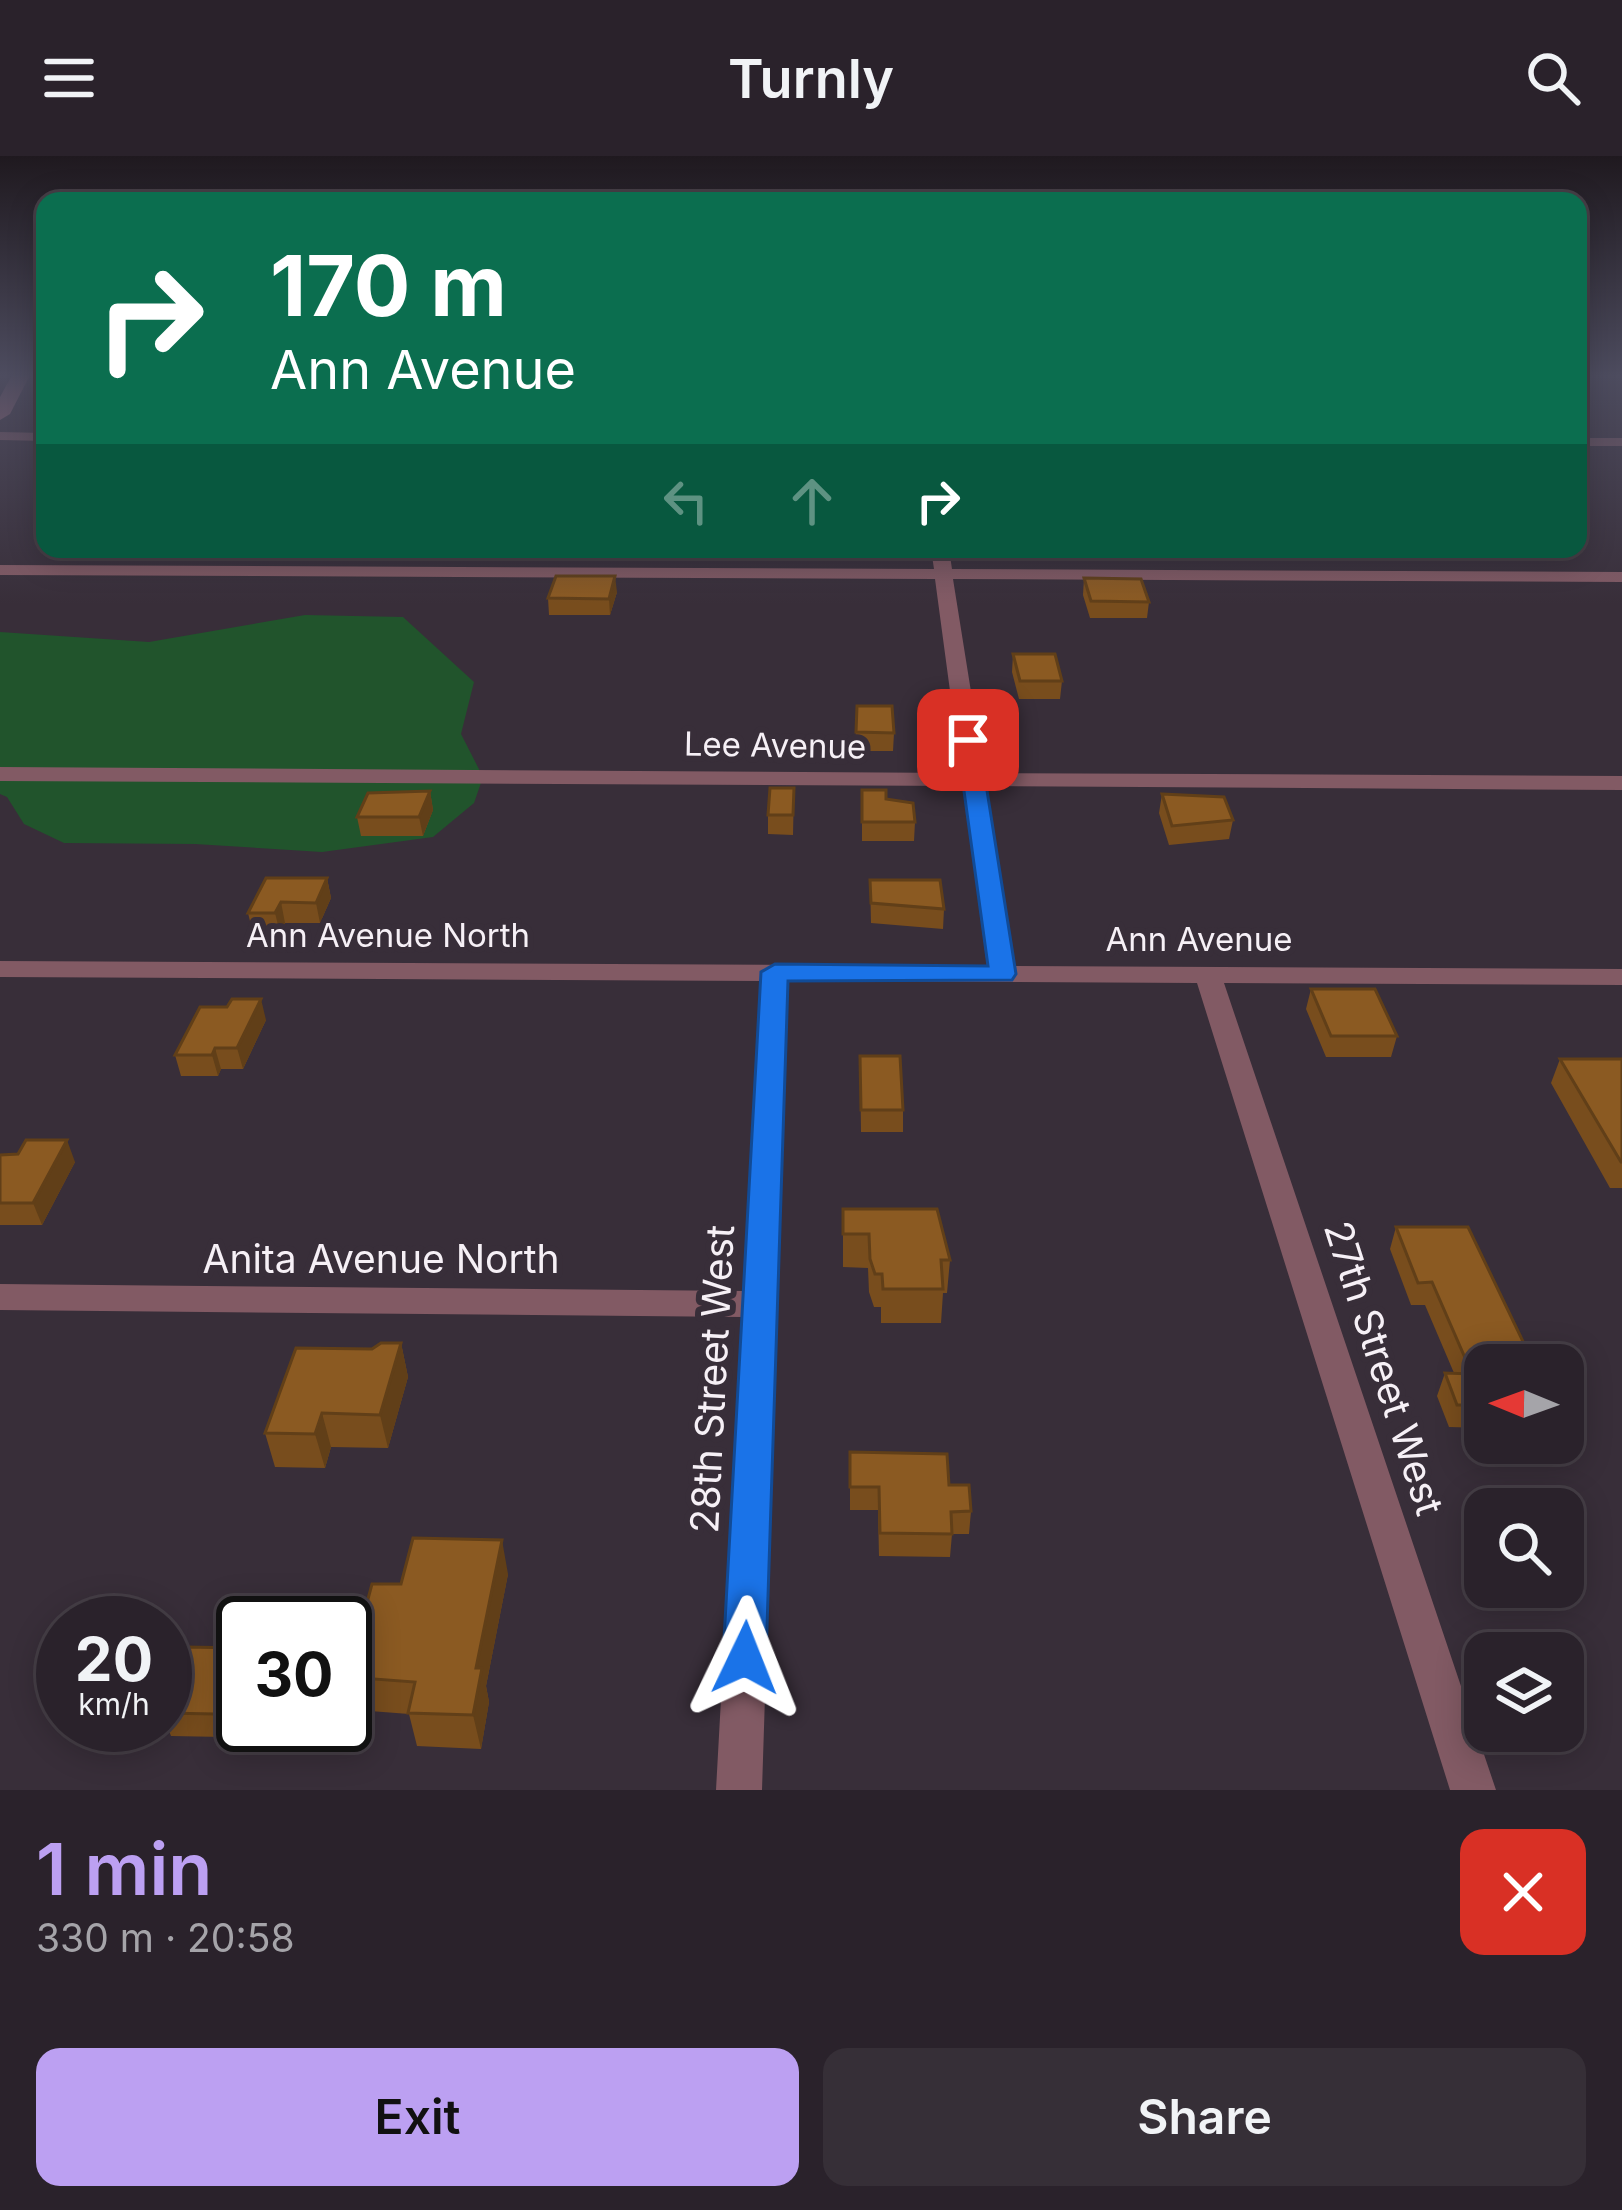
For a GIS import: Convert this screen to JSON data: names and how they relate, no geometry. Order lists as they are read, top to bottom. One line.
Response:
{"streets":{"street":["Lee Avenue","Ann Avenue North","Ann Avenue","Anita Avenue North","27th Street West","28th Street West"]},"crossings":[["Ann Avenue North","Ann Avenue"],["Ann Avenue North","28th Street West"],["Ann Avenue","27th Street West"],["Ann Avenue","28th Street West"],["Anita Avenue North","28th Street West"]],"north":"left","page":{"header":"Turnly","turn":["170 m","Ann Avenue"],"speed":"20 km/h","limit":"30","heading":["1 min","330 m · 20:58"],"buttons":["Exit","Share"]}}
